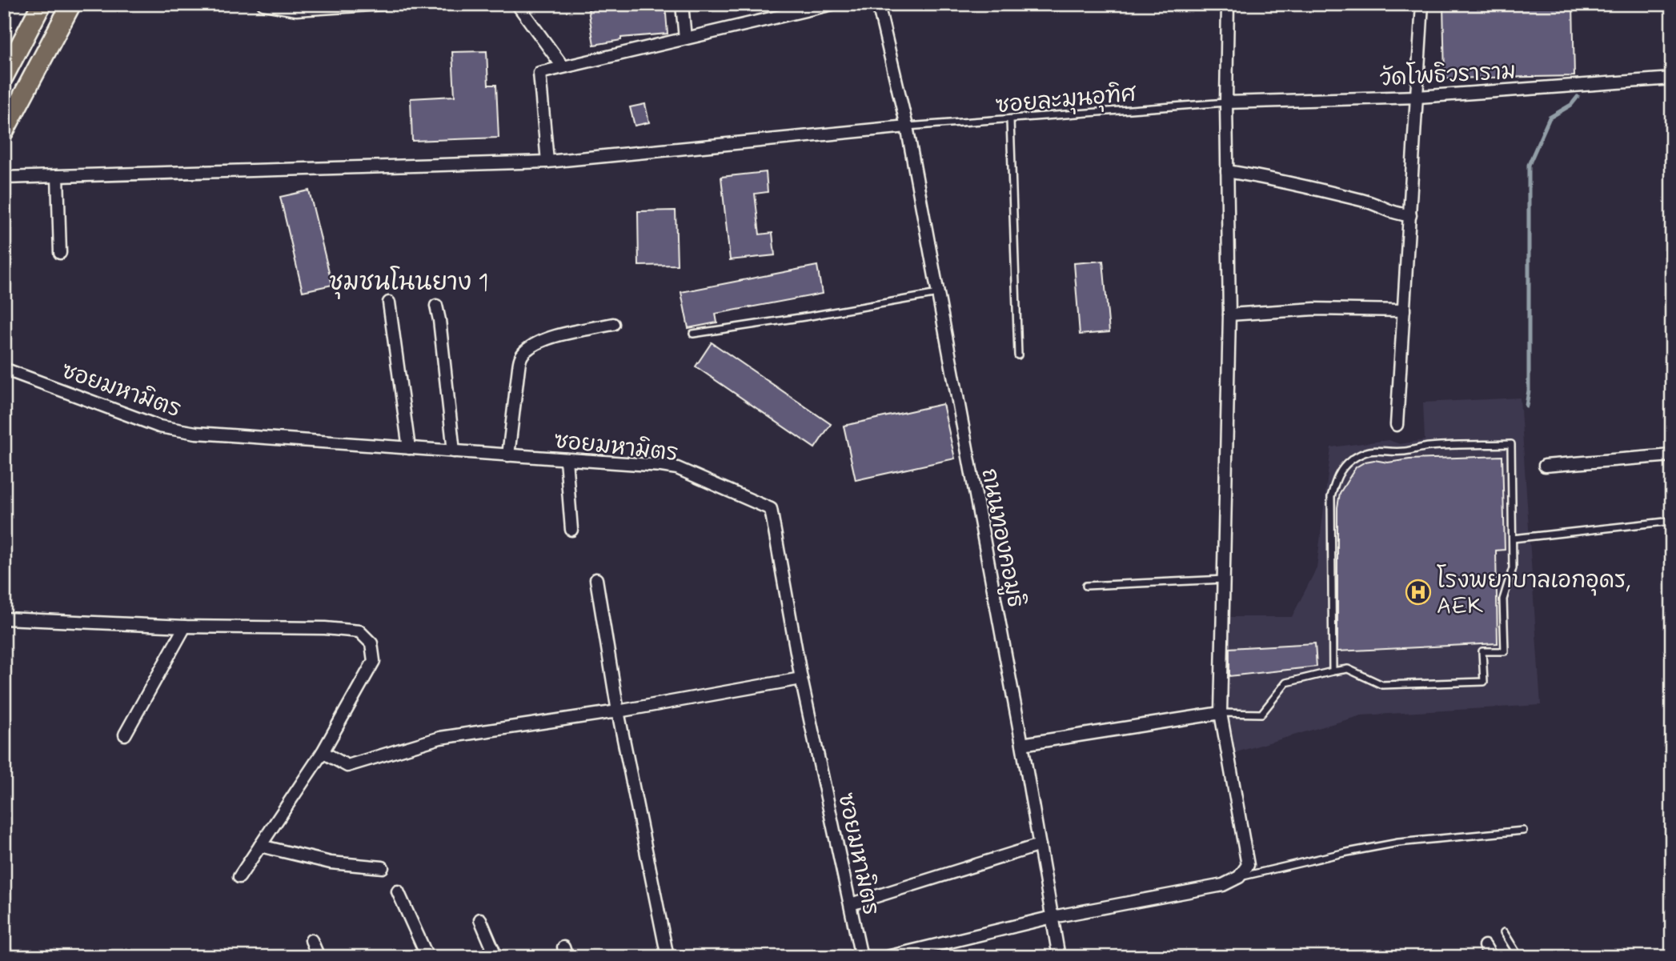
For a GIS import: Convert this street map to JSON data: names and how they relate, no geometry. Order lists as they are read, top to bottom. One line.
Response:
{"streets":{"street":["วัดโพธิวราราม","ซอยมหามิตร","ถนนทองคอมูธิ"],"lane":["ซอยละมุนอุทิศ"]},"crossings":[["วัดโพธิวราราม","ซอยละมุนอุทิศ"],["ซอยละมุนอุทิศ","ถนนทองคอมูธิ"]],"districts":["ชุมชนโนนยาง 1"],"places":{"hospital":["โรงพยาบาลเอกอุดร, AEK"]}}
